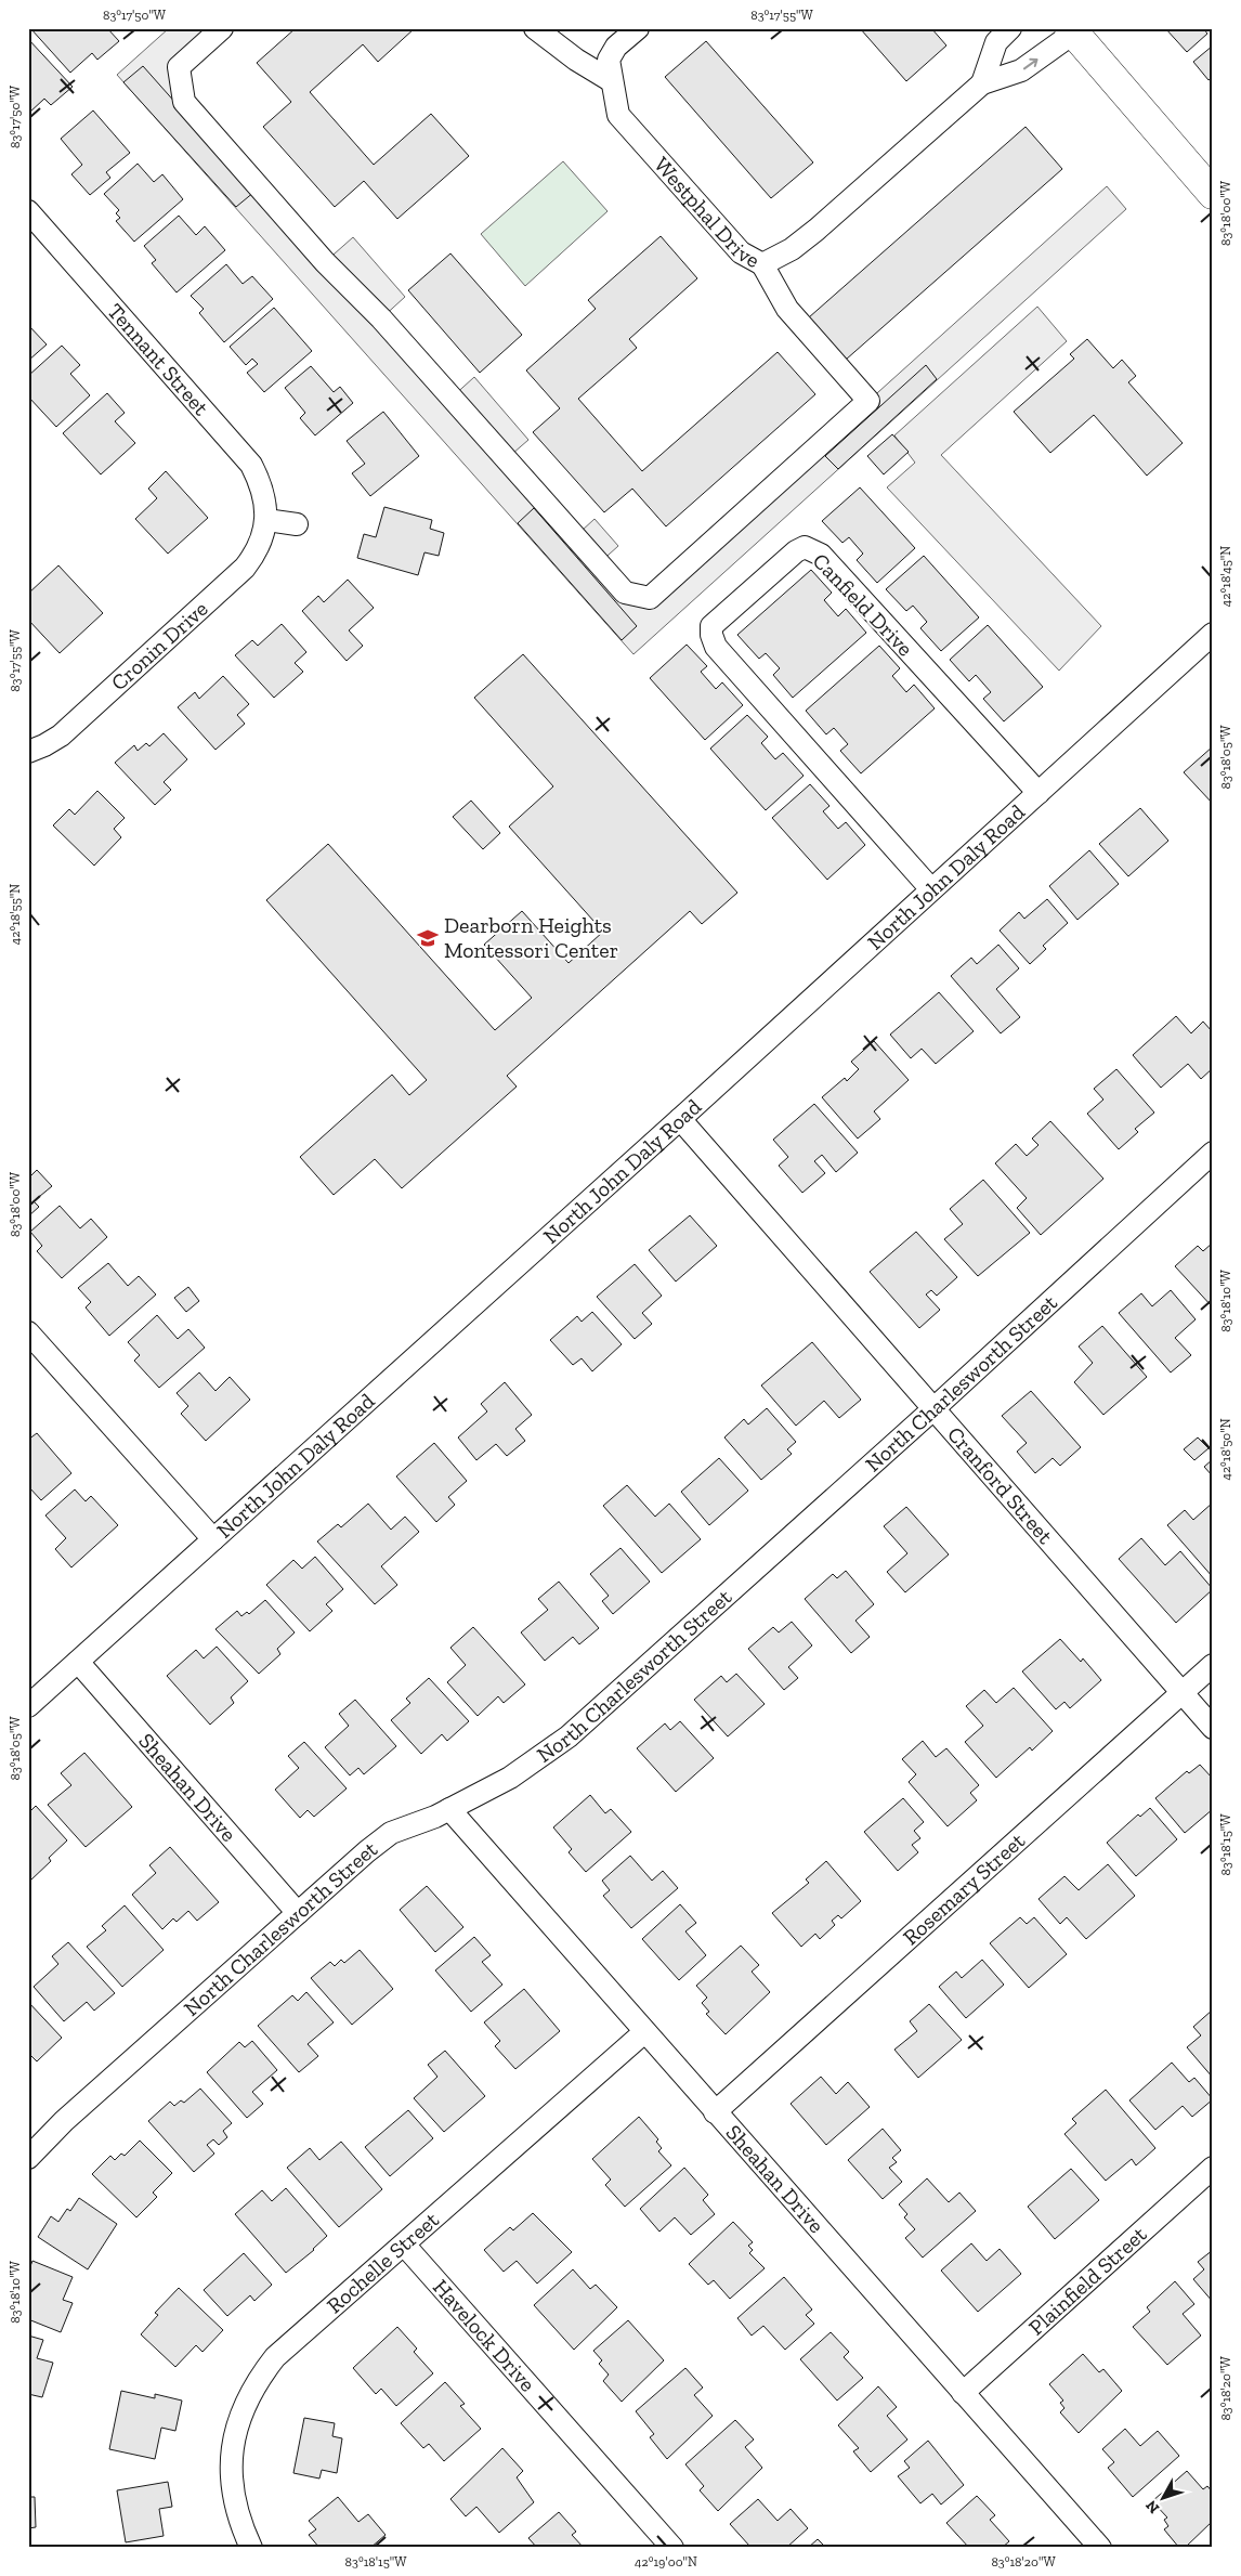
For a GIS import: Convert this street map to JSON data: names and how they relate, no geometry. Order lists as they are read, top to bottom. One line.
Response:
{"streets":{"street":["Westphal Drive","Tennant Street","Canfield Drive","Cronin Drive","North John Daly Road","North Charlesworth Street","Cranford Street","Sheahan Drive","Rosemary Street","Rochelle Street","Plainfield Street","Havelock Drive"]},"crossings":[["Tennant Street","Cronin Drive"],["Canfield Drive","North John Daly Road"],["North John Daly Road","Cranford Street"],["North John Daly Road","Sheahan Drive"],["North Charlesworth Street","Cranford Street"],["North Charlesworth Street","Sheahan Drive"],["Cranford Street","Rosemary Street"],["Sheahan Drive","Rosemary Street"],["Sheahan Drive","Rochelle Street"],["Sheahan Drive","Plainfield Street"],["Rochelle Street","Havelock Drive"]],"places":{"school or university":["Dearborn Heights Montessori Center"]},"north":"bottom left","coordinates":["83°17'50\"W","83°17'55\"W","83°18'00\"W","42°18'45\"N","83°18'05\"W","42°18'55\"N","83°18'10\"W","42°18'50\"N","83°18'15\"W","83°18'20\"W","42°19'00\"N"]}
